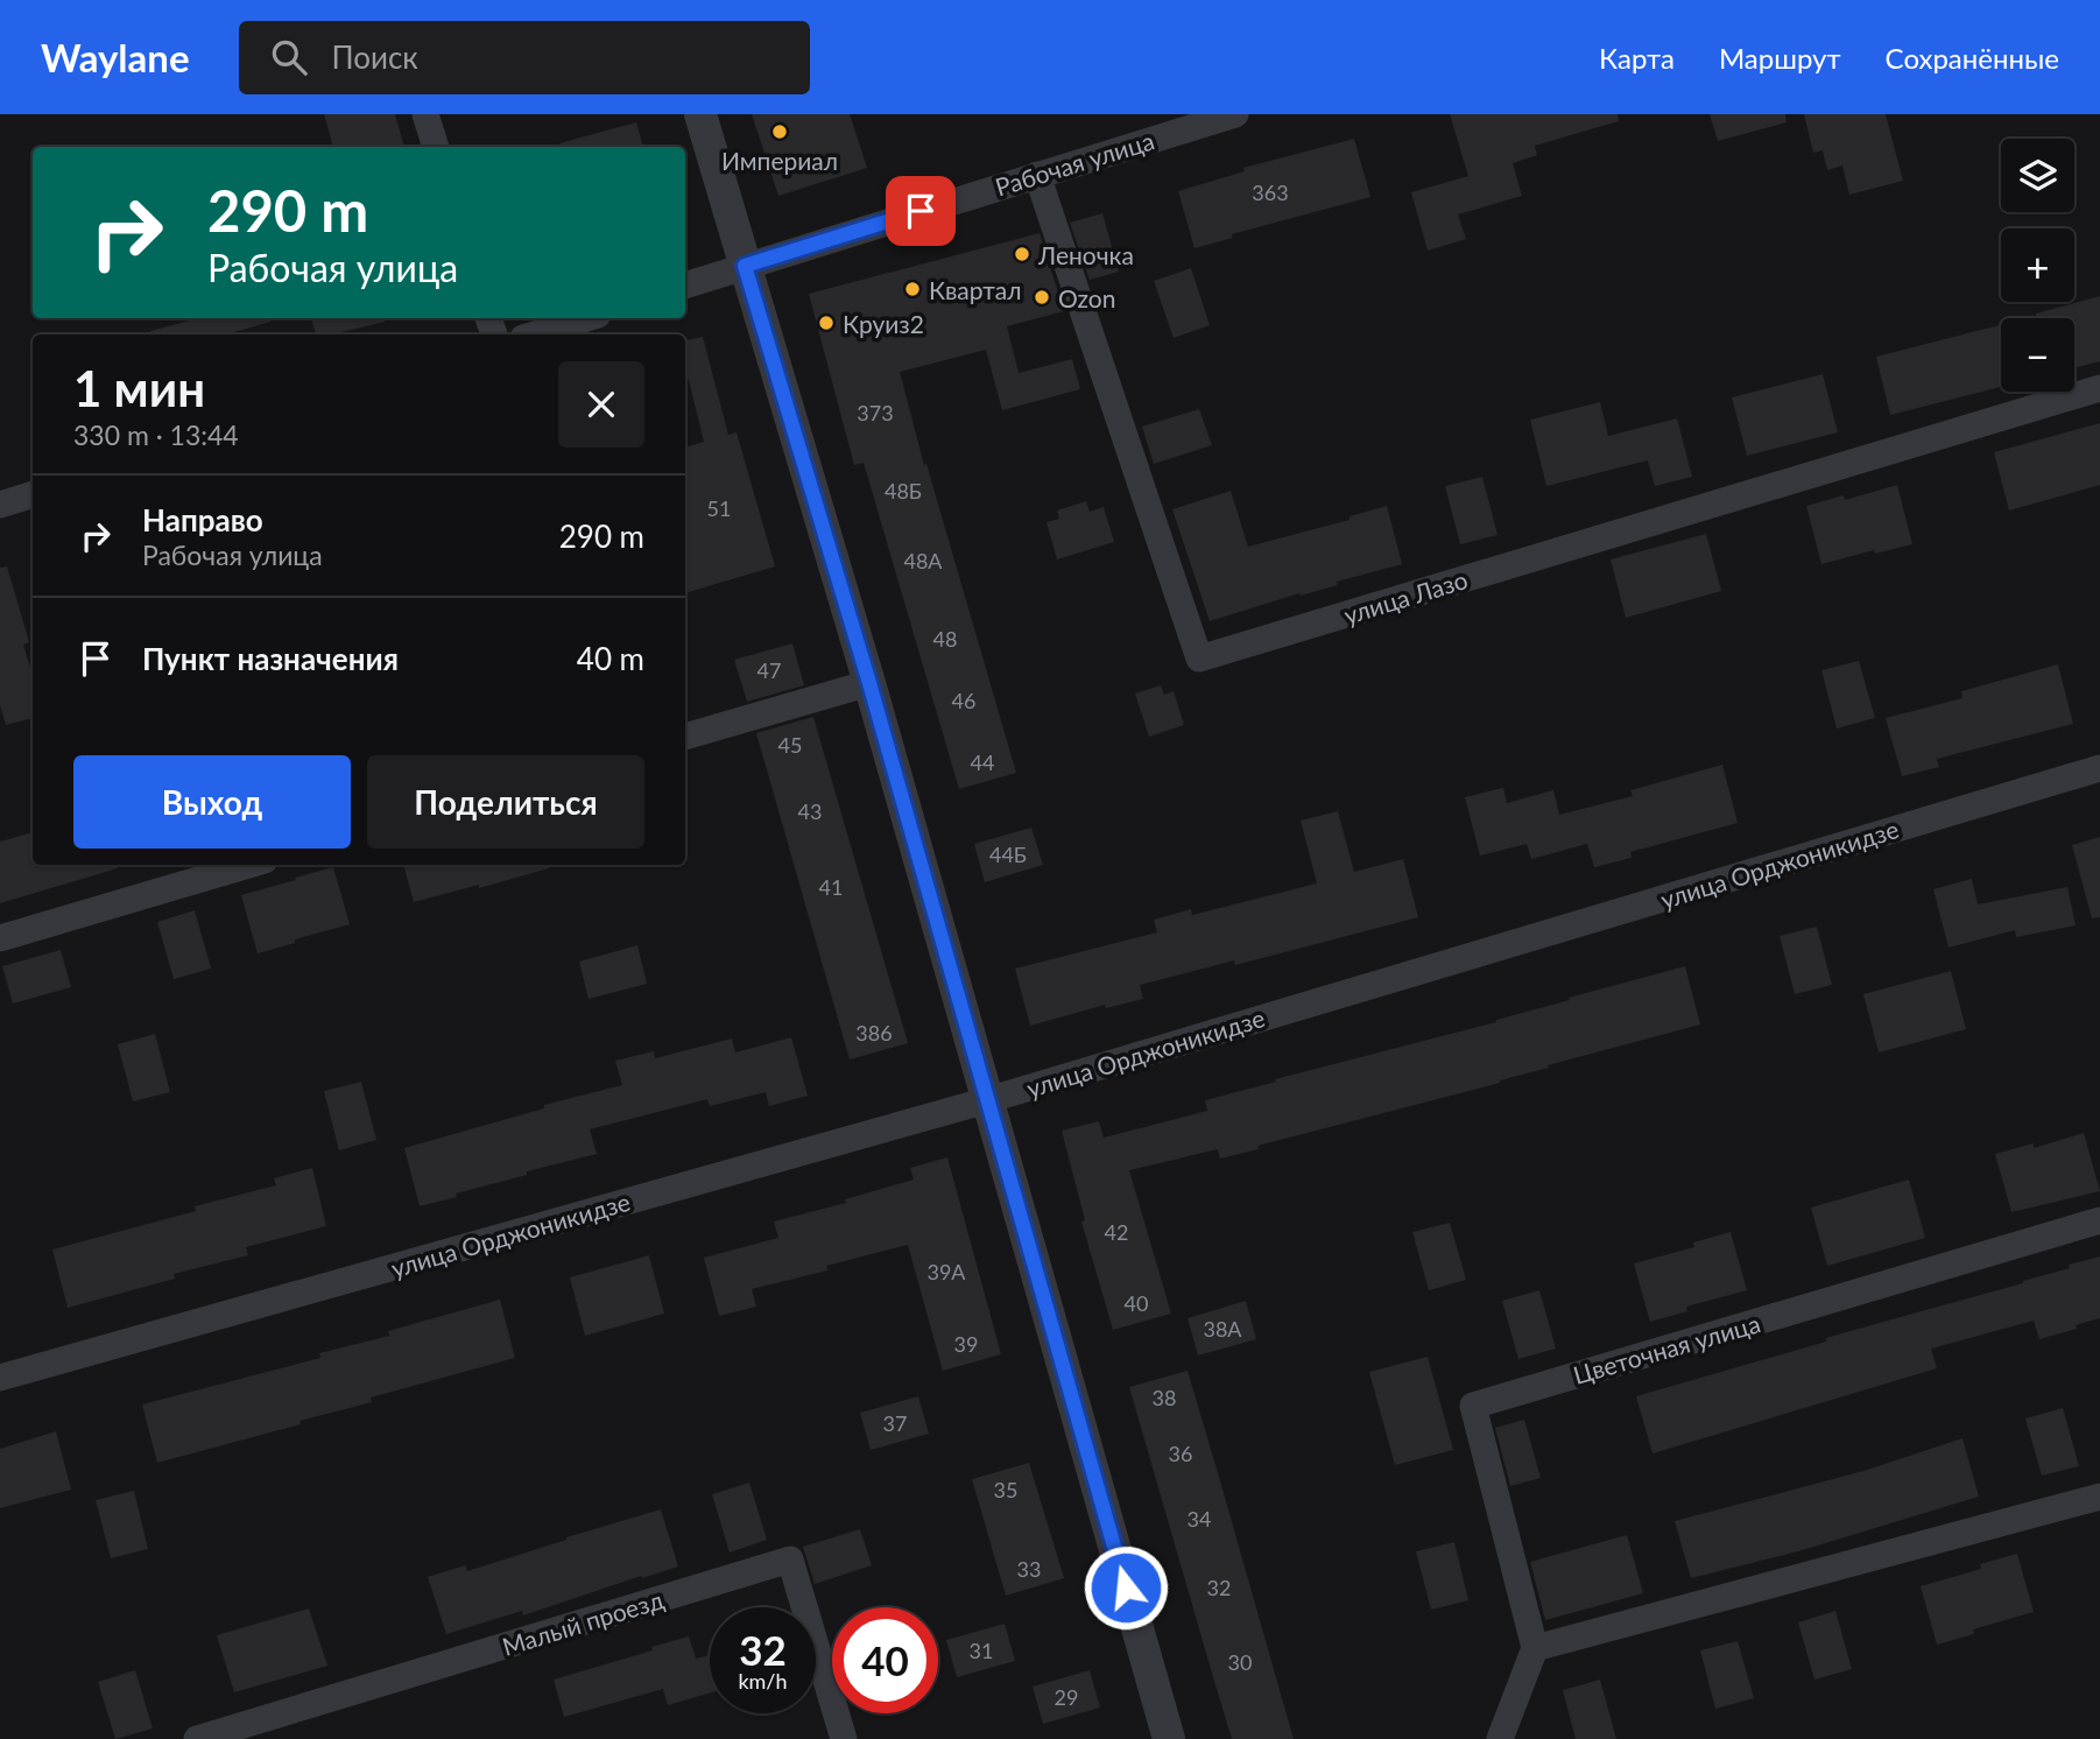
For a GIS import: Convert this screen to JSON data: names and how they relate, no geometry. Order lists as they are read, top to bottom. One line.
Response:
{"streets":{"street":["Рабочая улица","улица Лазо","улица Орджоникидзе","Цветочная улица","Малый проезд"]},"crossings":[["Рабочая улица","улица Лазо"]],"places":["Империал","Леночка","Квартал","Ozon","Круиз2"],"house_numbers":["363","373","48Б","51","48А","48","47","46","45","44","43","44Б","41","386","42","39А","40","38А","39","38","37","36","35","34","33","32","31","30","29"],"page":{"header":"Waylane","search":"Поиск","nav":["Карта","Маршрут","Сохранённые"],"map_buttons":["+","−"],"turn":["290 m","Рабочая улица"],"heading":["1 мин","330 m · 13:44"],"list":[{"name":"Направо","note":"Рабочая улица","value":"290 m"},{"name":"Пункт назначения","value":"40 m"}],"buttons":["Выход","Поделиться"],"speed":"32 km/h","limit":"40"}}
